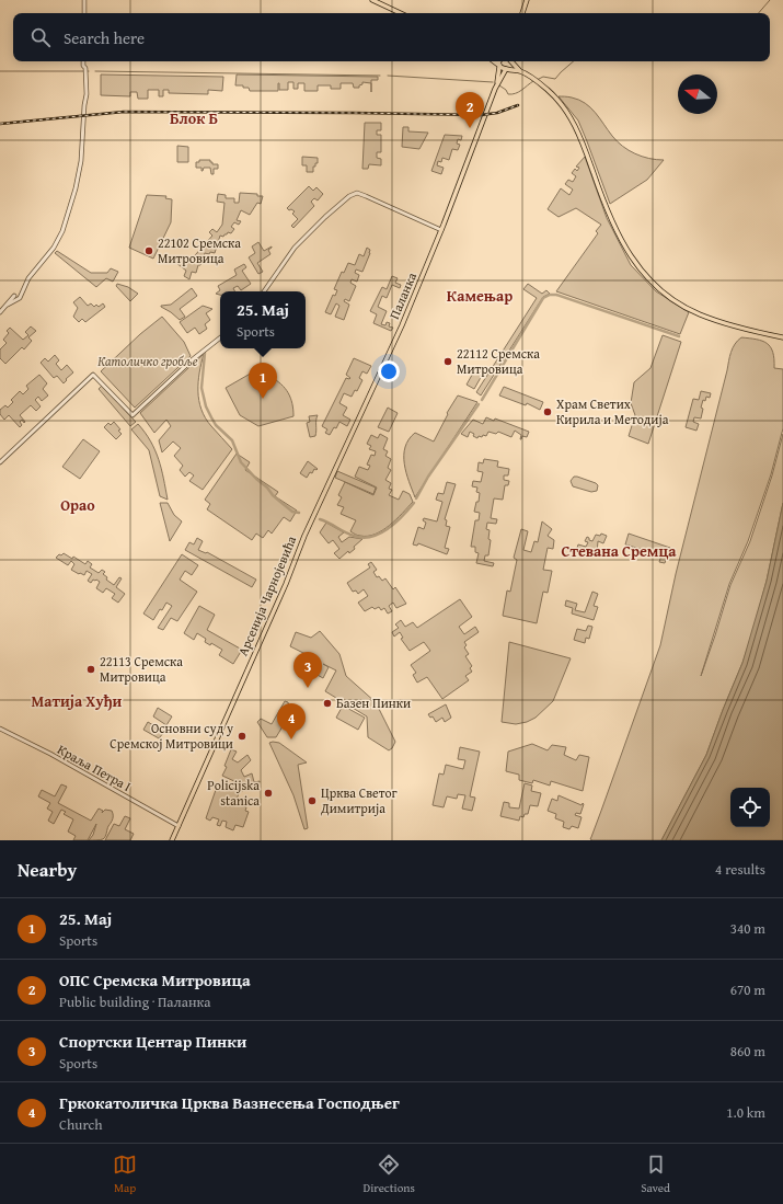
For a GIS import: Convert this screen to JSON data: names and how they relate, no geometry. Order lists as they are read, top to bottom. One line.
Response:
{"streets":{"main road":["Паланка","Арсенија Чарнојевића"],"street":["Краља Петра I"]},"crossings":[["Паланка","Арсенија Чарнојевића"],["Арсенија Чарнојевића","Краља Петра I"]],"districts":["Блок Б","Камењар","Орао","Стевана Сремца","Матија Хуђи"],"parks":["Католичко гробље"],"places":["22102 Сремска Митровица","22112 Сремска Митровица","Храм Светих Кирила и Методија","22113 Сремска Митровица","Базен Пинки","Основни суд у Сремској Митровици","Policijska stanica","Црква Светог Димитрија"],"north":"left","page":{"search":"Search here","pins":["2","1","3","4"],"popup":["25. Maj","Sports"],"heading":["Nearby","4 results"],"list":[{"mark":"1","name":"25. Maj","note":"Sports","value":"340 m"},{"mark":"2","name":"ОПС Сремска Митровица","note":"Public building · Паланка","value":"670 m"},{"mark":"3","name":"Спортски Центар Пинки","note":"Sports","value":"860 m"},{"mark":"4","name":"Гркокатоличка Црква Вазнесења Господњег","note":"Church","value":"1.0 km"}],"nav":["Map","Directions","Saved"]}}
